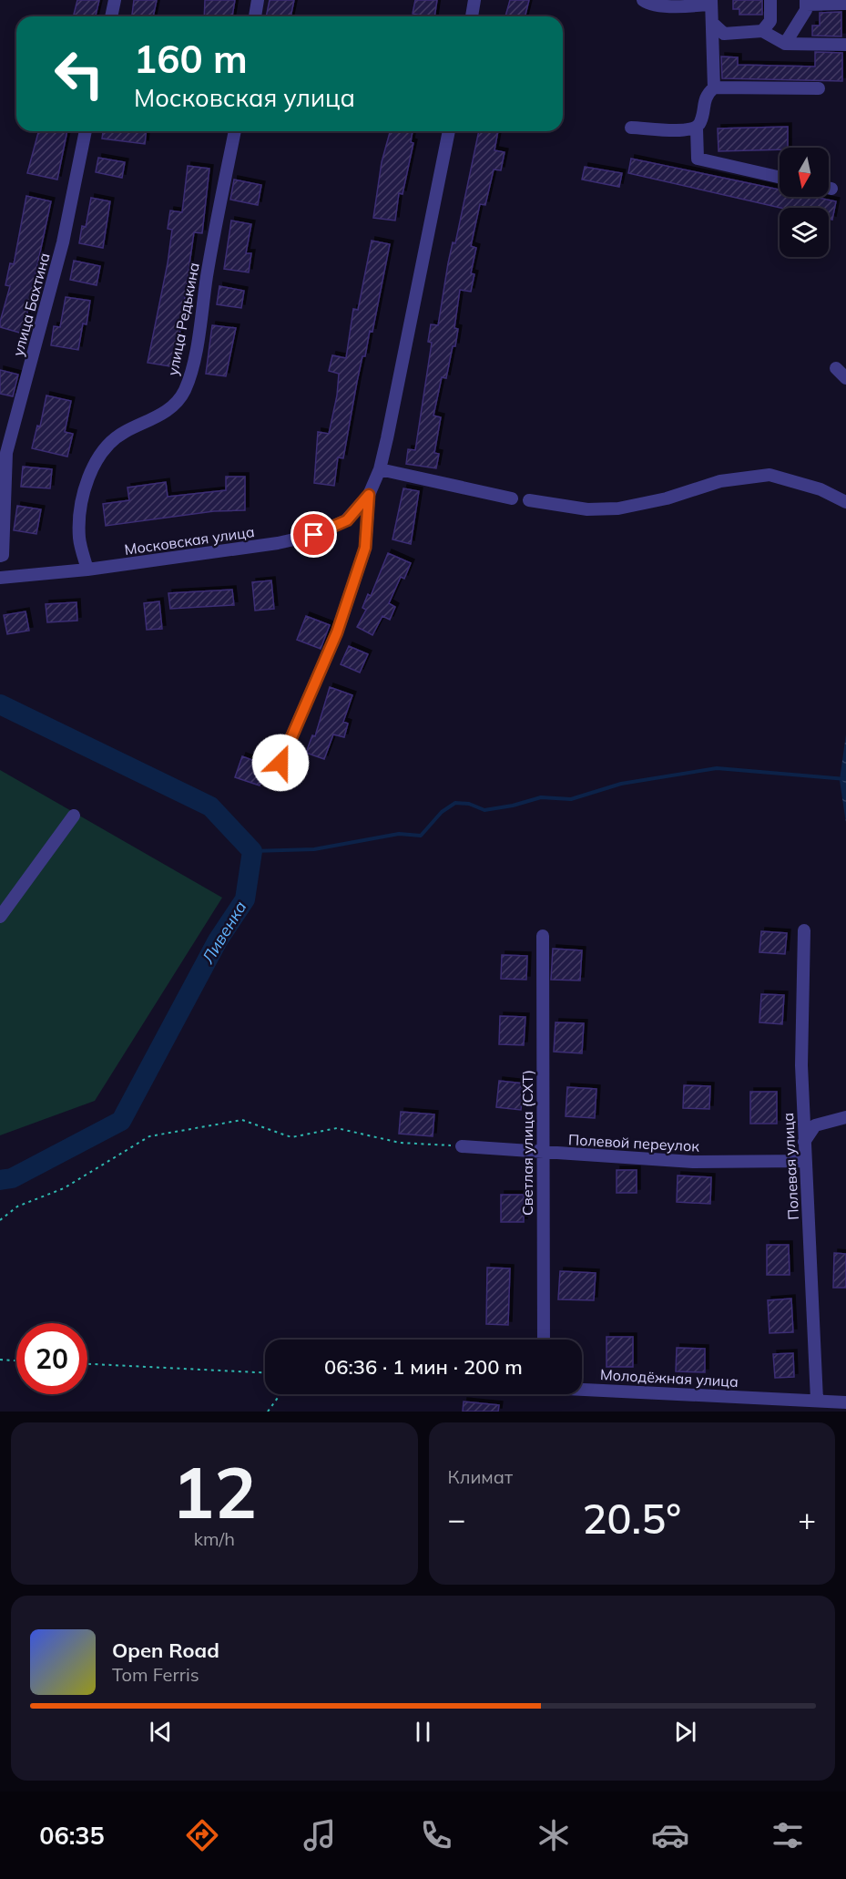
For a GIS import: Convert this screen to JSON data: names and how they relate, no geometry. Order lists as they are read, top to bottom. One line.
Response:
{"streets":{"street":["улица Бахтина","улица Редькина","Московская улица","Светлая улица (СХТ)","Полевой переулок","Полевая улица","Молодёжная улица"]},"crossings":[["улица Бахтина","Московская улица"],["улица Редькина","Московская улица"],["Светлая улица (СХТ)","Полевой переулок"],["Полевой переулок","Полевая улица"],["Полевая улица","Молодёжная улица"]],"water":["Ливенка"],"north":"bottom","page":{"turn":["160 m","Московская улица"],"limit":"20","trip":"06:36 · 1 мин · 200 m","tile":[["12","km/h"],"Климат"],"heat":["−","20.5°","+"],"song":["Open Road","Tom Ferris"],"tabs":"06:35"}}
